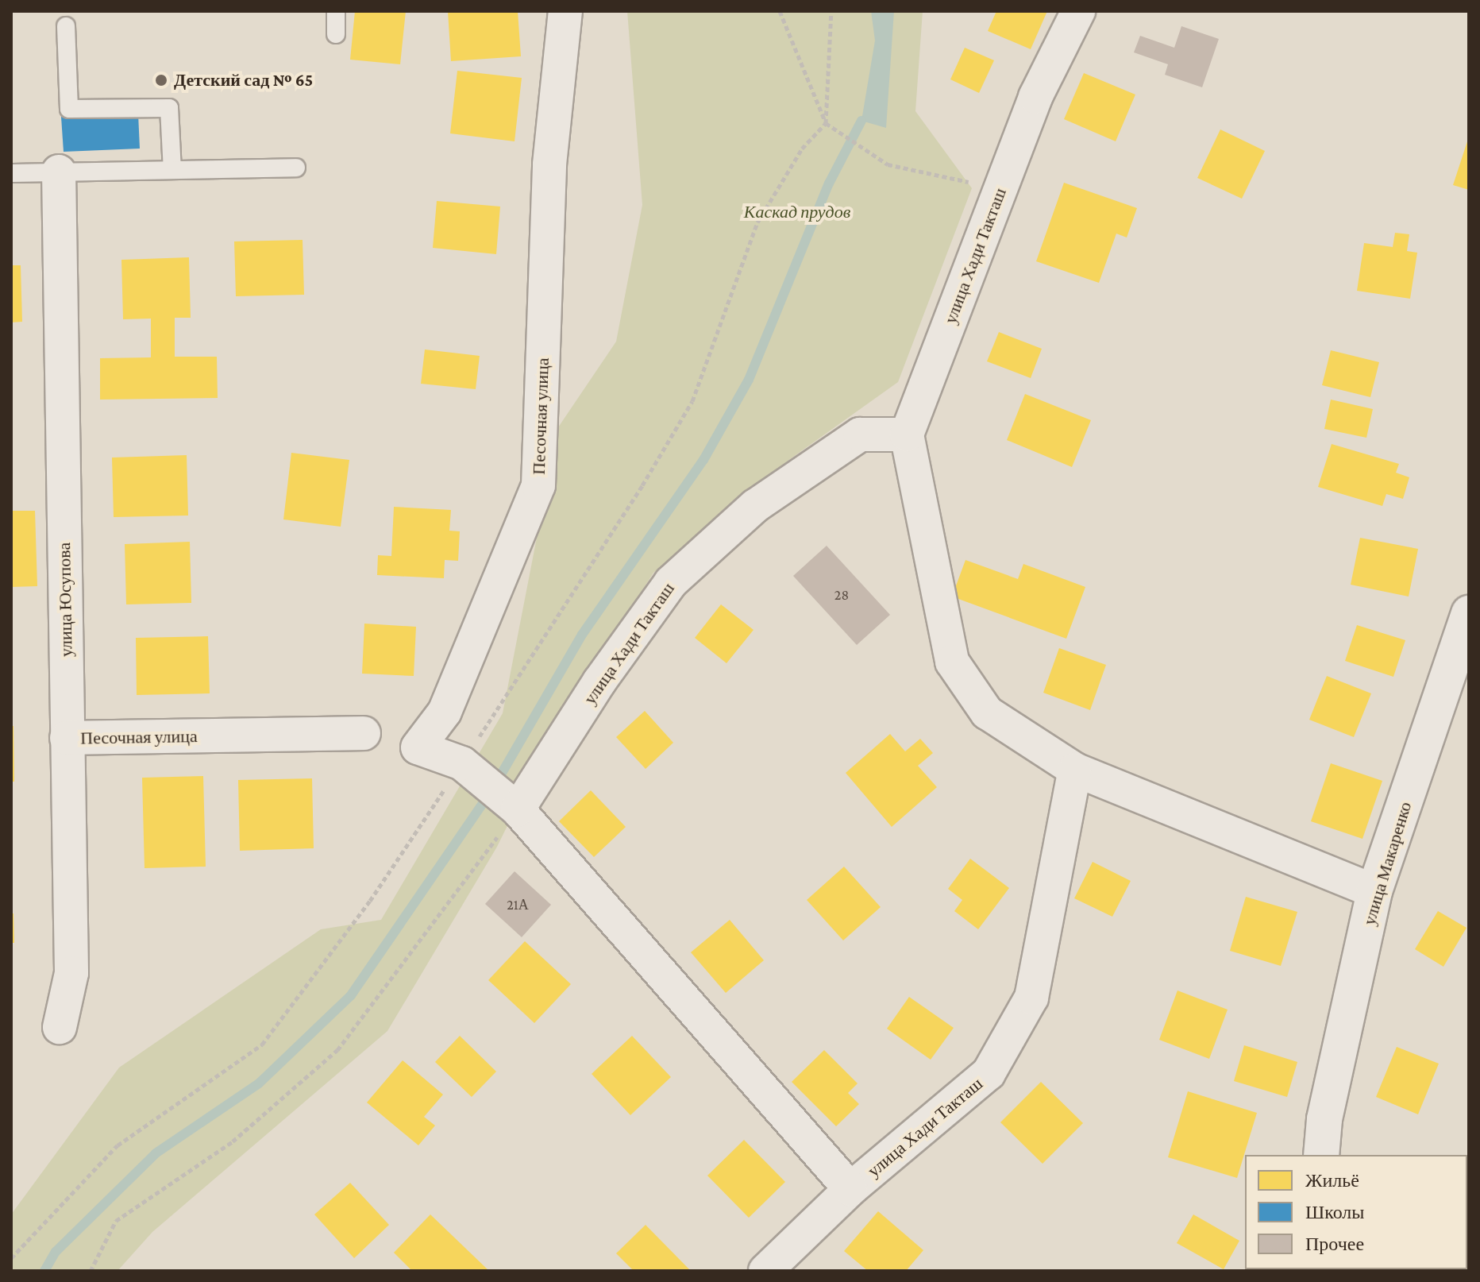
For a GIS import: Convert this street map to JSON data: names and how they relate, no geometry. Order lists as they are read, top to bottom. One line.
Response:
{"streets":{"street":["улица Хади Такташ","Песочная улица","улица Юсупова","улица Макаренко"]},"crossings":[["Песочная улица","улица Юсупова"]],"parks":["Каскад прудов"],"places":["Детский сад № 65"],"house_numbers":["28","21А"],"legend":["Жильё","Школы","Прочее"]}
